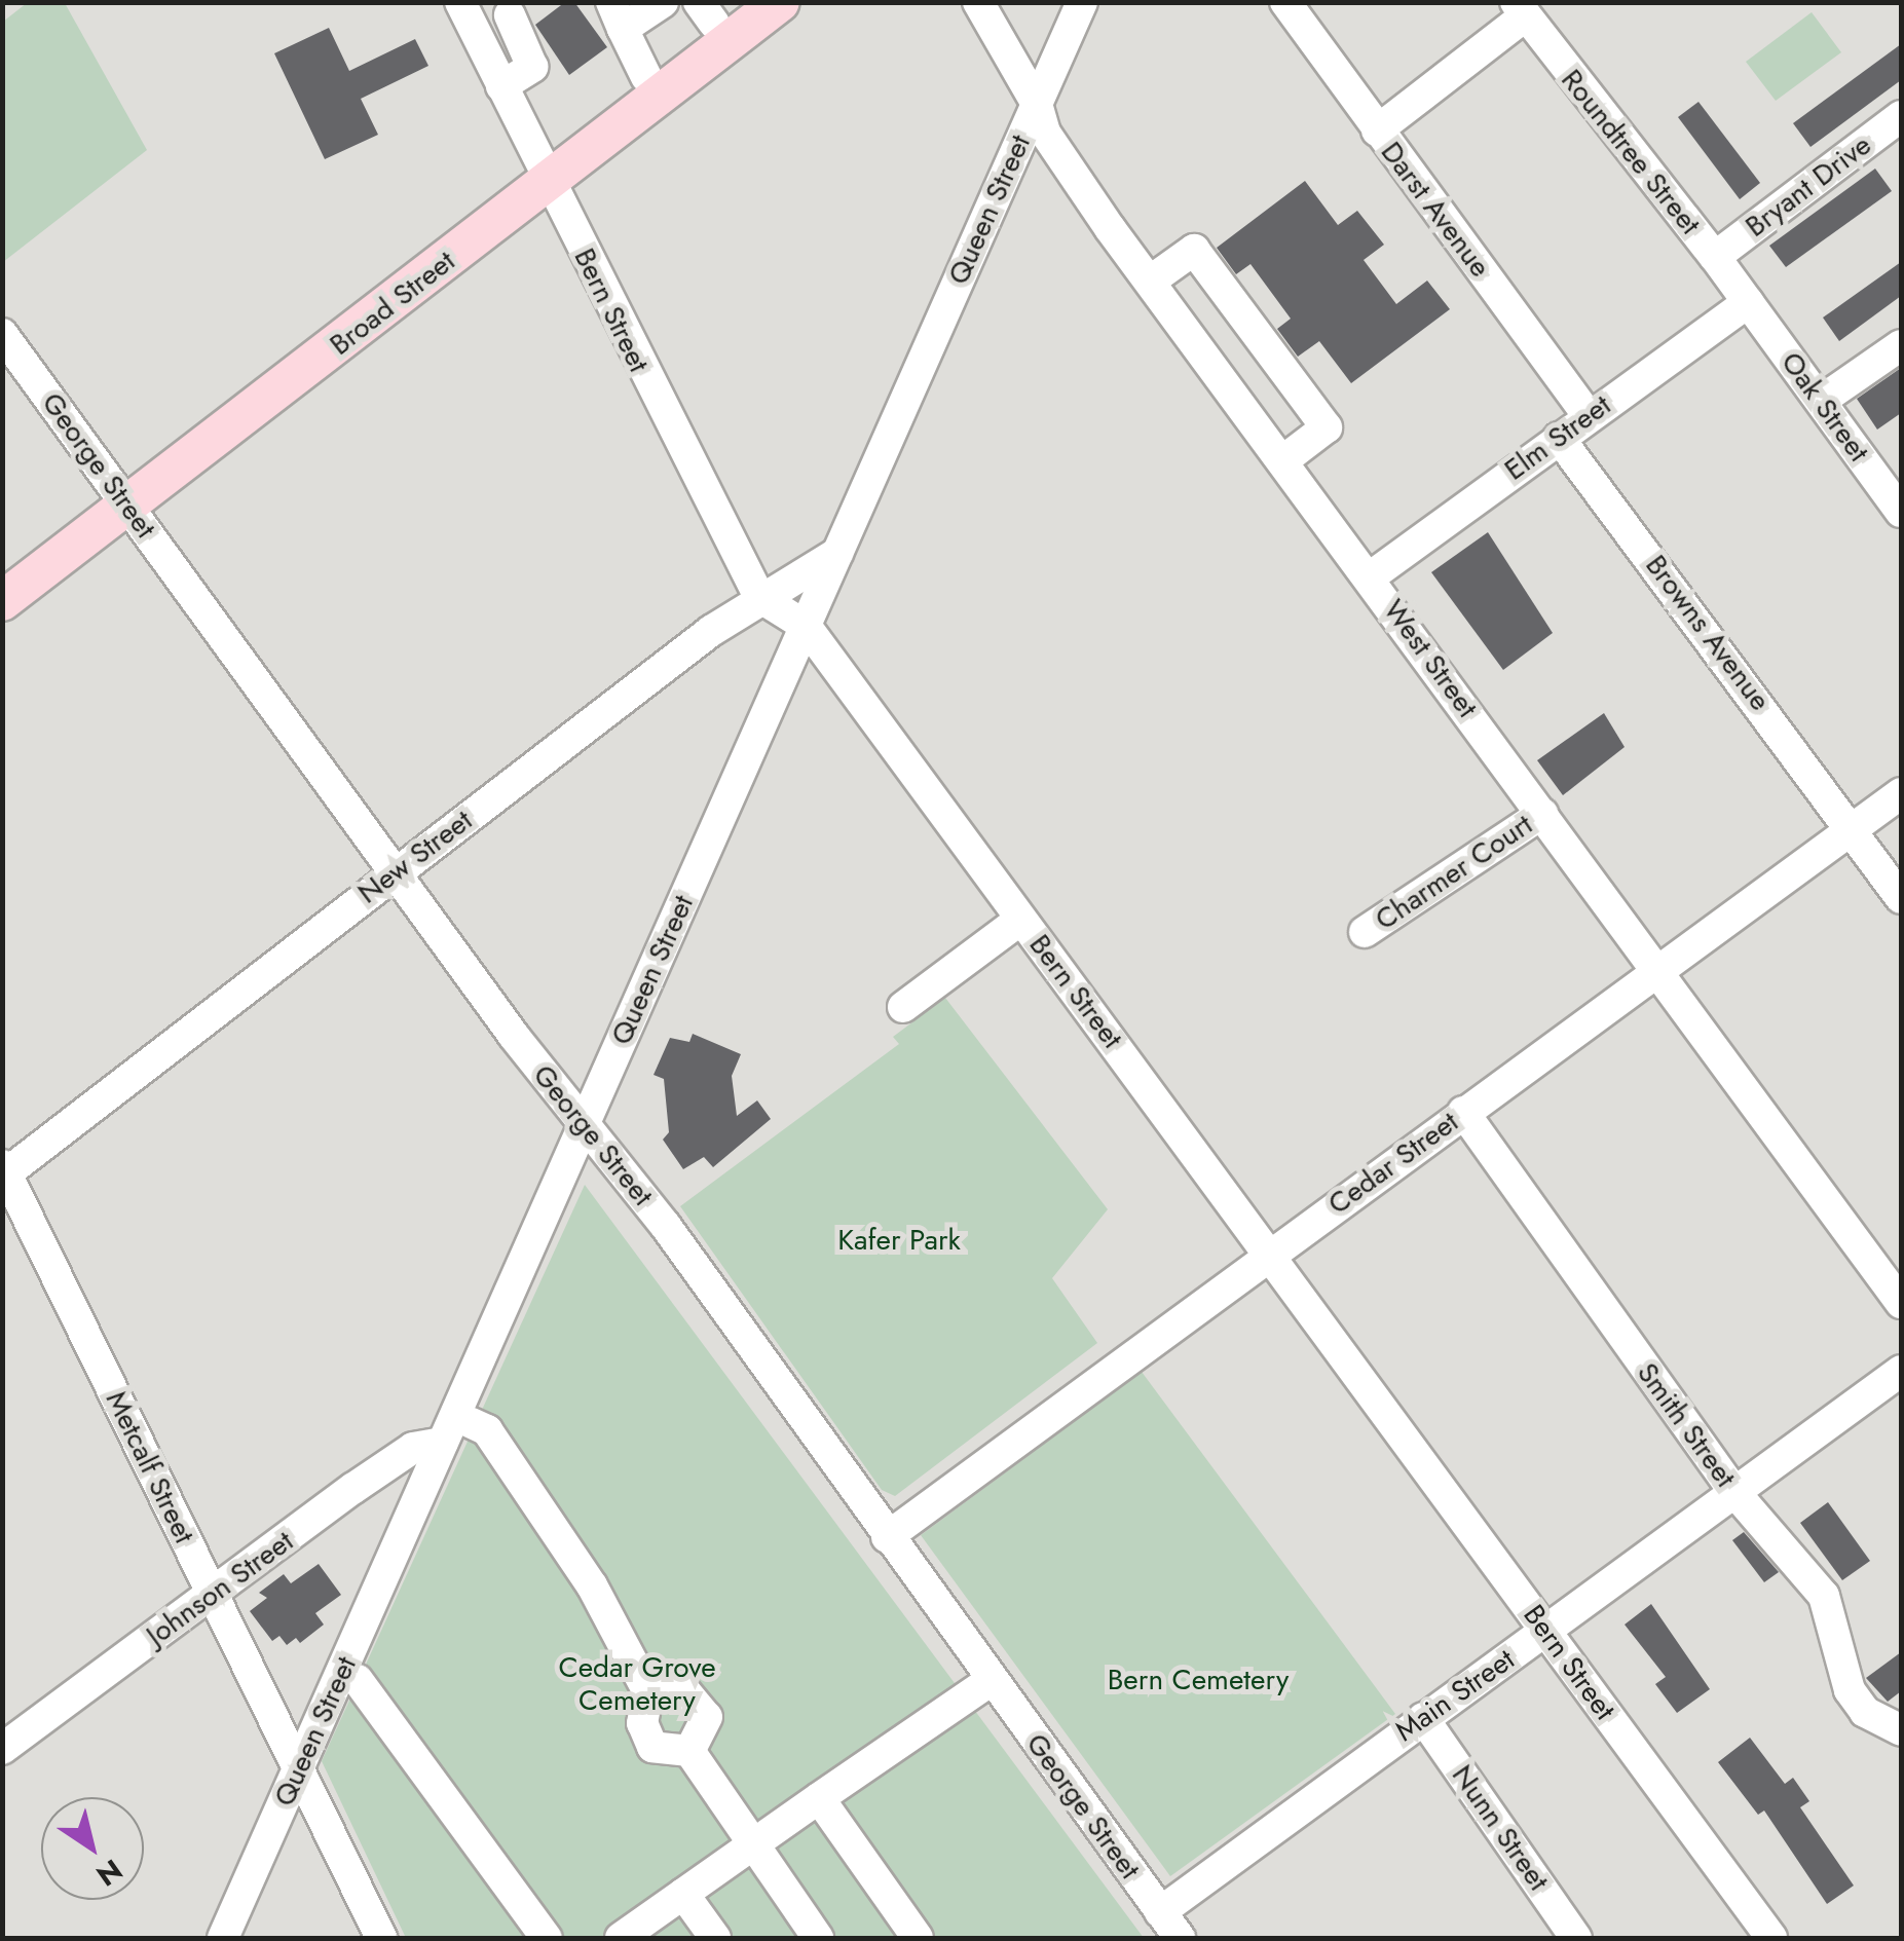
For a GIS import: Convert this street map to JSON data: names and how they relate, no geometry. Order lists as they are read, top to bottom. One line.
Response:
{"streets":{"main road":["Broad Street"],"street":["Roundtree Street","Bryant Drive","Queen Street","Darst Avenue","Bern Street","Oak Street","Elm Street","George Street","Browns Avenue","West Street","New Street","Charmer Court","Cedar Street","Smith Street","Metcalf Street","Johnson Street","Main Street","Nunn Street"]},"crossings":[["Roundtree Street","Bryant Drive"],["Roundtree Street","Oak Street"],["Roundtree Street","Elm Street"],["Queen Street","Bern Street"],["Queen Street","George Street"],["Queen Street","West Street"],["Queen Street","New Street"],["Queen Street","Metcalf Street"],["Queen Street","Johnson Street"],["Darst Avenue","Elm Street"],["Broad Street","Bern Street"],["Broad Street","George Street"],["Bern Street","New Street"],["Bern Street","Cedar Street"],["Bern Street","Main Street"],["Oak Street","Elm Street"],["Elm Street","Browns Avenue"],["Elm Street","West Street"],["George Street","New Street"],["George Street","Cedar Street"],["George Street","Main Street"],["Browns Avenue","Cedar Street"],["West Street","Charmer Court"],["West Street","Cedar Street"],["New Street","Metcalf Street"],["Cedar Street","Smith Street"],["Smith Street","Main Street"],["Metcalf Street","Johnson Street"],["Main Street","Nunn Street"]],"parks":["Kafer Park","Cedar Grove Cemetery","Bern Cemetery"],"north":"bottom right"}
